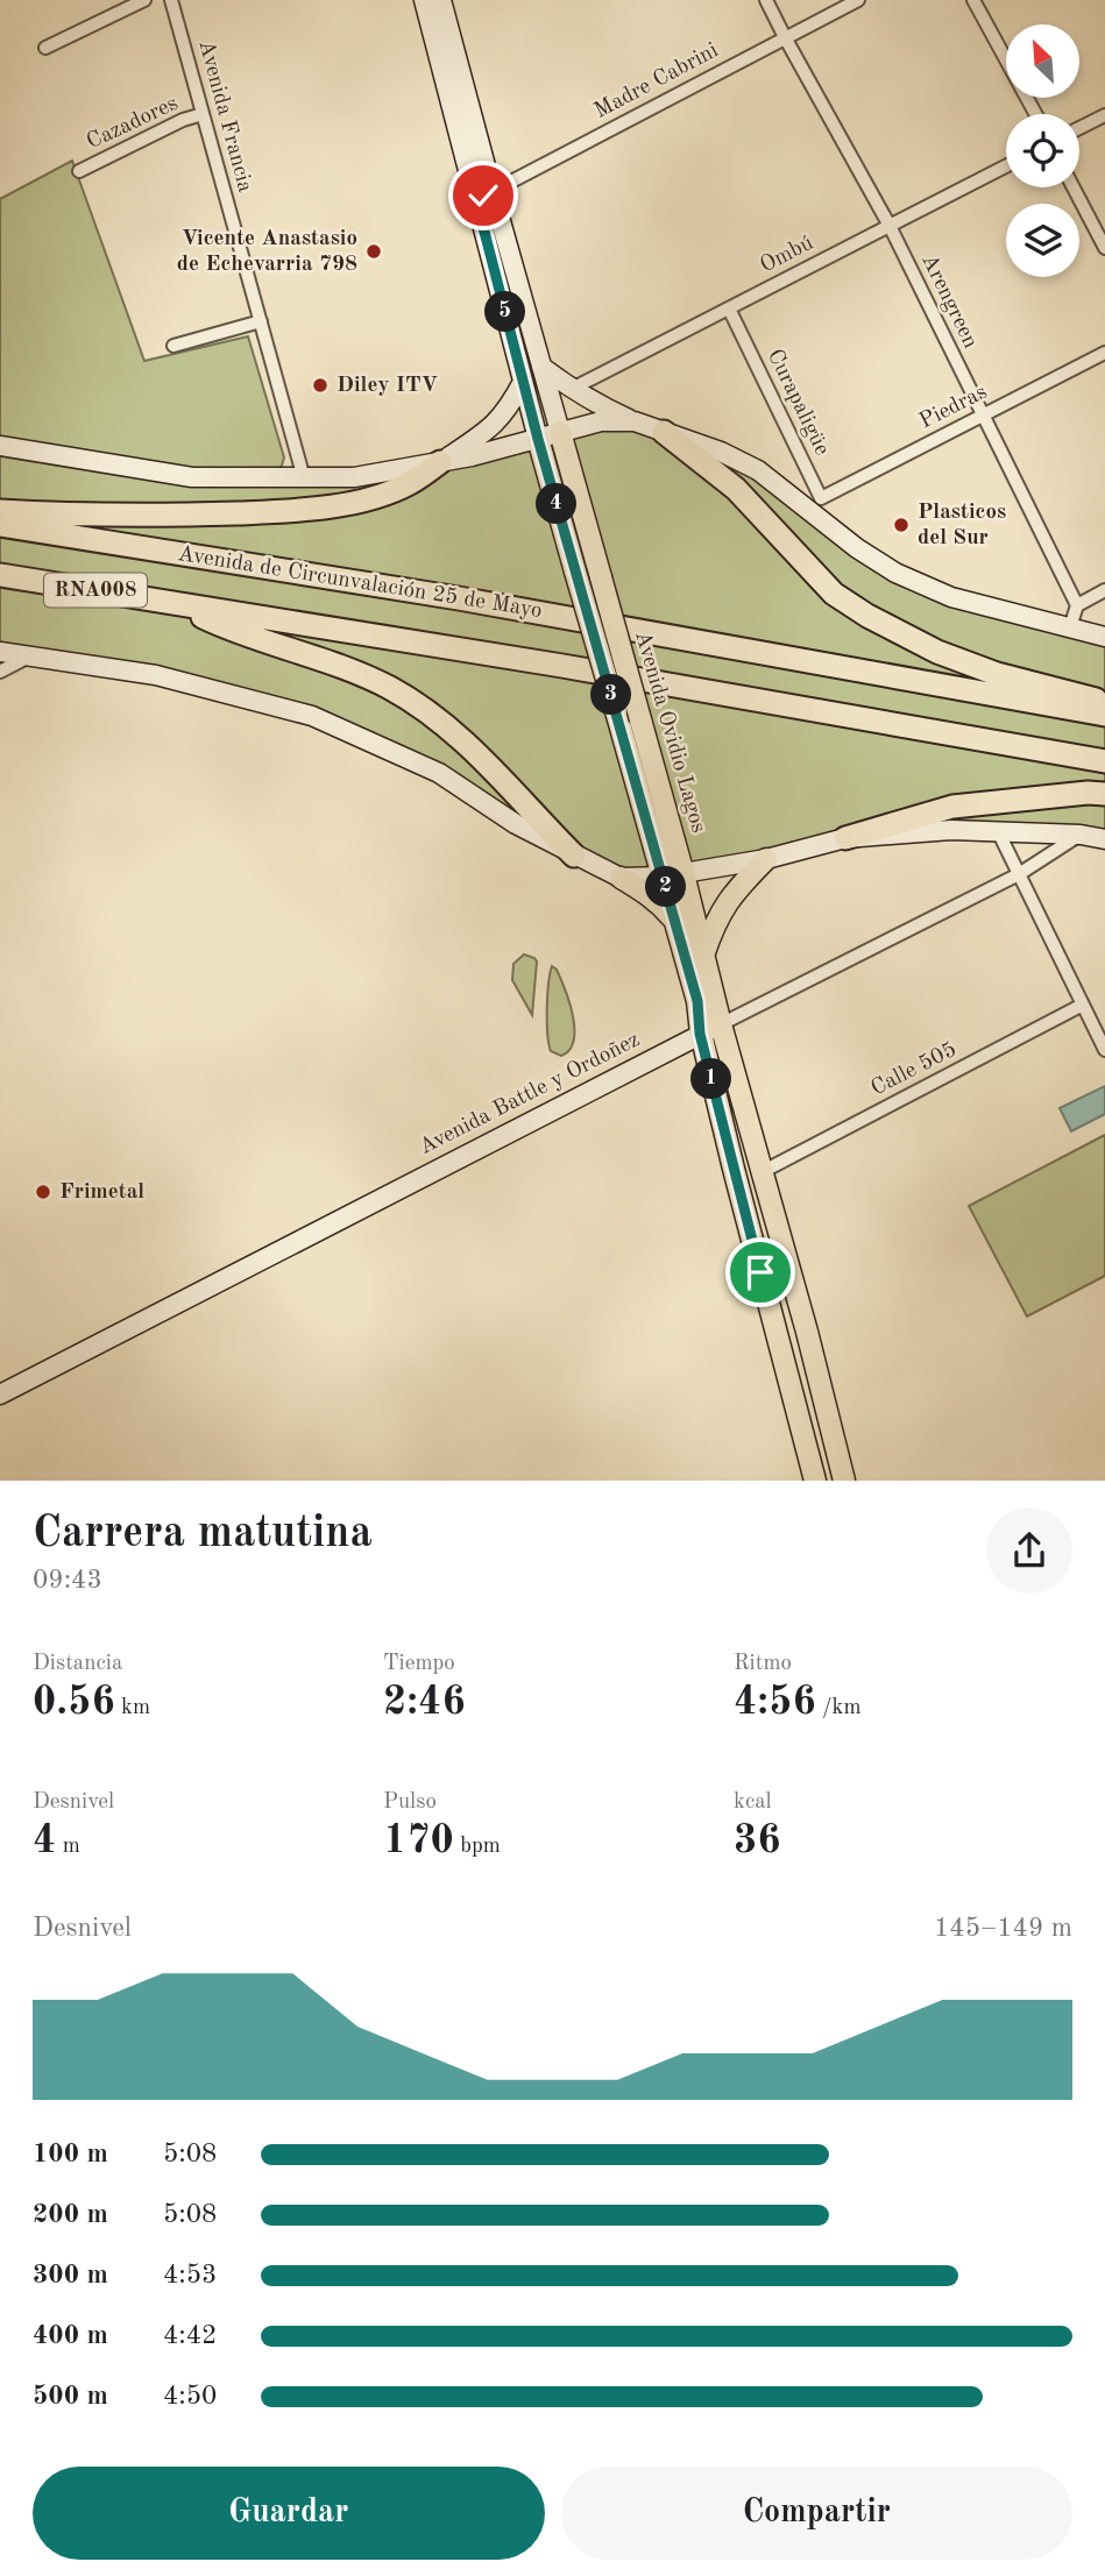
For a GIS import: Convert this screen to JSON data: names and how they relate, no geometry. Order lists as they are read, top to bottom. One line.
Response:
{"streets":{"highway":["Avenida de Circunvalación 25 de Mayo","RNA008"],"main road":["Avenida Ovidio Lagos","Avenida Battle y Ordoñez"],"street":["Madre Cabrini","Avenida Francia","Cazadores","Ombú","Arengreen","Curapaligüe","Piedras","Calle 505"]},"crossings":[["Madre Cabrini","Arengreen"],["Madre Cabrini","Avenida Ovidio Lagos"],["Avenida Francia","Cazadores"],["Ombú","Arengreen"],["Ombú","Curapaligüe"],["Arengreen","Piedras"],["Curapaligüe","Piedras"],["Avenida Ovidio Lagos","Calle 505"],["Avenida Ovidio Lagos","Avenida Battle y Ordoñez"]],"places":["Vicente Anastasio de Echevarria 798","Diley ITV","Plasticos del Sur","Frimetal"],"north":"top left","page":{"pins":["5","4","3","2","1"],"heading":["Carrera matutina","09:43"],"stats":[["Distancia","0.56 km"],["Tiempo","2:46"],["Ritmo","4:56 /km"],["Desnivel","4 m"],["Pulso","170 bpm"],["kcal","36"]],"chart":["Desnivel","145–149 m"],"list":[{"name":"100 m","note":"5:08"},{"name":"200 m","note":"5:08"},{"name":"300 m","note":"4:53"},{"name":"400 m","note":"4:42"},{"name":"500 m","note":"4:50"}],"buttons":["Guardar","Compartir"]}}
